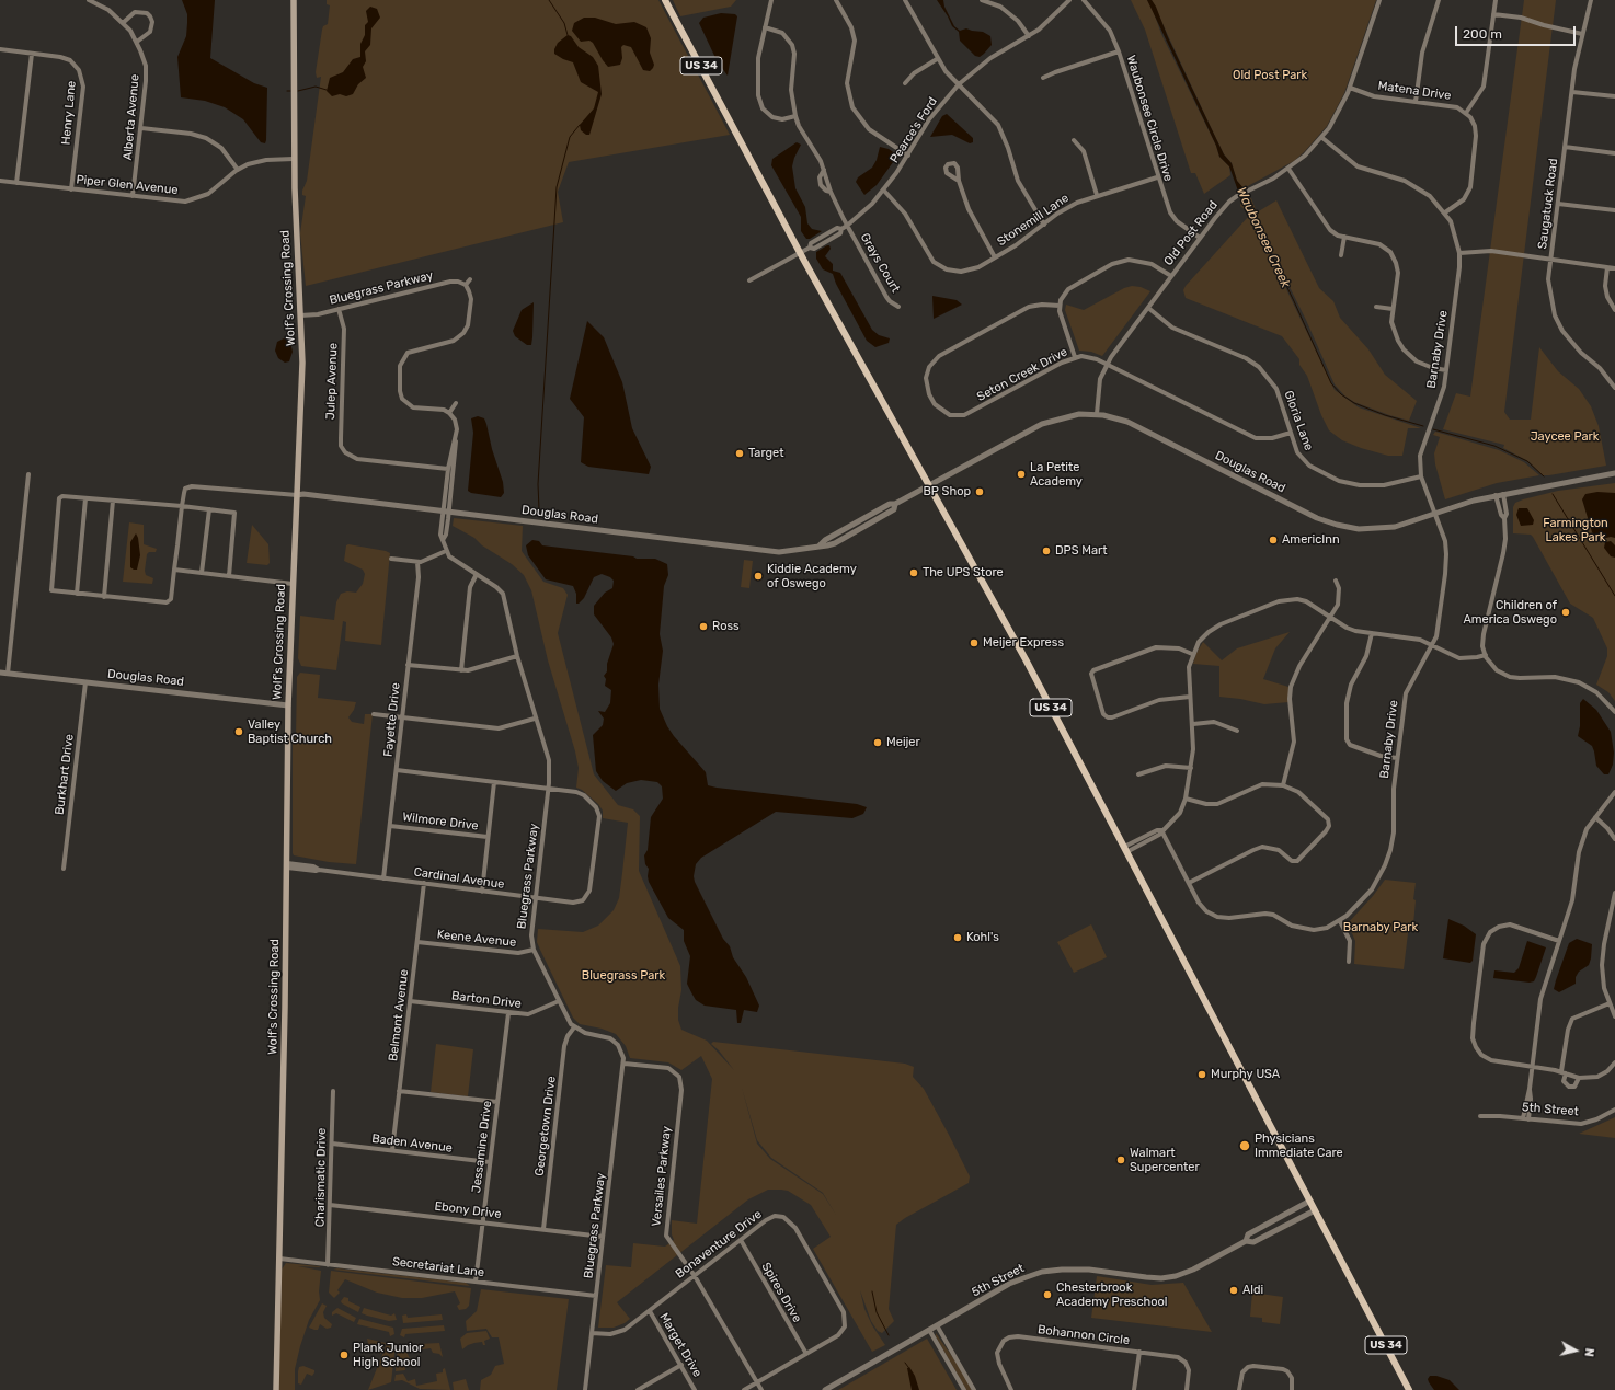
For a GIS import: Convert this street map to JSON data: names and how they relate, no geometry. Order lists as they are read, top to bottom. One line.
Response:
{"streets":{"main road":["US 34","Wolf's Crossing Road"],"street":["Matena Drive","Henry Lane","Alberta Avenue","Waubonsee Circle Drive","Pearce's Ford","Piper Glen Avenue","Saugatuck Road","Stonemill Lane","Old Post Road","Grays Court","Bluegrass Parkway","Barnaby Drive","Seton Creek Drive","Julep Avenue","Gloria Lane","Douglas Road","Fayette Drive","Burkhart Drive","Wilmore Drive","Cardinal Avenue","Keene Avenue","Barton Drive","Belmont Avenue","5th Street","Georgetown Drive","Baden Avenue","Jessamine Drive","Versailes Parkway","Charismatic Drive","Ebony Drive","Bonaventure Drive","Secretariat Lane","Spires Drive","Bohannon Circle","Marget Drive"]},"crossings":[["US 34","Pearce's Ford"],["US 34","Douglas Road"],["US 34","5th Street"],["Matena Drive","Old Post Road"],["Henry Lane","Piper Glen Avenue"],["Alberta Avenue","Piper Glen Avenue"],["Waubonsee Circle Drive","Stonemill Lane"],["Waubonsee Circle Drive","Old Post Road"],["Pearce's Ford","Stonemill Lane"],["Pearce's Ford","Grays Court"],["Piper Glen Avenue","Wolf's Crossing Road"],["Old Post Road","Barnaby Drive"],["Old Post Road","Seton Creek Drive"],["Old Post Road","Gloria Lane"],["Old Post Road","Douglas Road"],["Wolf's Crossing Road","Bluegrass Parkway"],["Wolf's Crossing Road","Douglas Road"],["Wolf's Crossing Road","Cardinal Avenue"],["Wolf's Crossing Road","Secretariat Lane"],["Bluegrass Parkway","Julep Avenue"],["Bluegrass Parkway","Cardinal Avenue"],["Bluegrass Parkway","Keene Avenue"],["Bluegrass Parkway","Barton Drive"],["Bluegrass Parkway","Georgetown Drive"],["Bluegrass Parkway","Versailes Parkway"],["Bluegrass Parkway","Ebony Drive"],["Bluegrass Parkway","Bonaventure Drive"],["Bluegrass Parkway","Secretariat Lane"],["Barnaby Drive","Gloria Lane"],["Barnaby Drive","Douglas Road"],["Seton Creek Drive","Gloria Lane"],["Douglas Road","Burkhart Drive"],["Fayette Drive","Wilmore Drive"],["Fayette Drive","Cardinal Avenue"],["Cardinal Avenue","Belmont Avenue"],["Keene Avenue","Belmont Avenue"],["Barton Drive","Belmont Avenue"],["Barton Drive","Jessamine Drive"],["Belmont Avenue","Baden Avenue"],["Georgetown Drive","Ebony Drive"],["Baden Avenue","Jessamine Drive"],["Baden Avenue","Charismatic Drive"],["Jessamine Drive","Ebony Drive"],["Jessamine Drive","Secretariat Lane"],["Versailes Parkway","Bonaventure Drive"],["Charismatic Drive","Ebony Drive"],["Charismatic Drive","Secretariat Lane"],["Bonaventure Drive","Spires Drive"],["Bonaventure Drive","Marget Drive"]],"water":["Waubonsee Creek"],"parks":["Old Post Park","Jaycee Park","Farmington Lakes Park","Barnaby Park","Bluegrass Park"],"places":["Target","La Petite Academy","BP Shop","AmericInn","DPS Mart","The UPS Store","Kiddie Academy of Oswego","Children of America Oswego","Ross","Meijer Express","Valley Baptist Church","Meijer","Kohl's","Murphy USA","Physicians Immediate Care","Walmart Supercenter","Aldi","Chesterbrook Academy Preschool","Plank Junior High School"],"scale_bar":"200 m","north":"right"}
